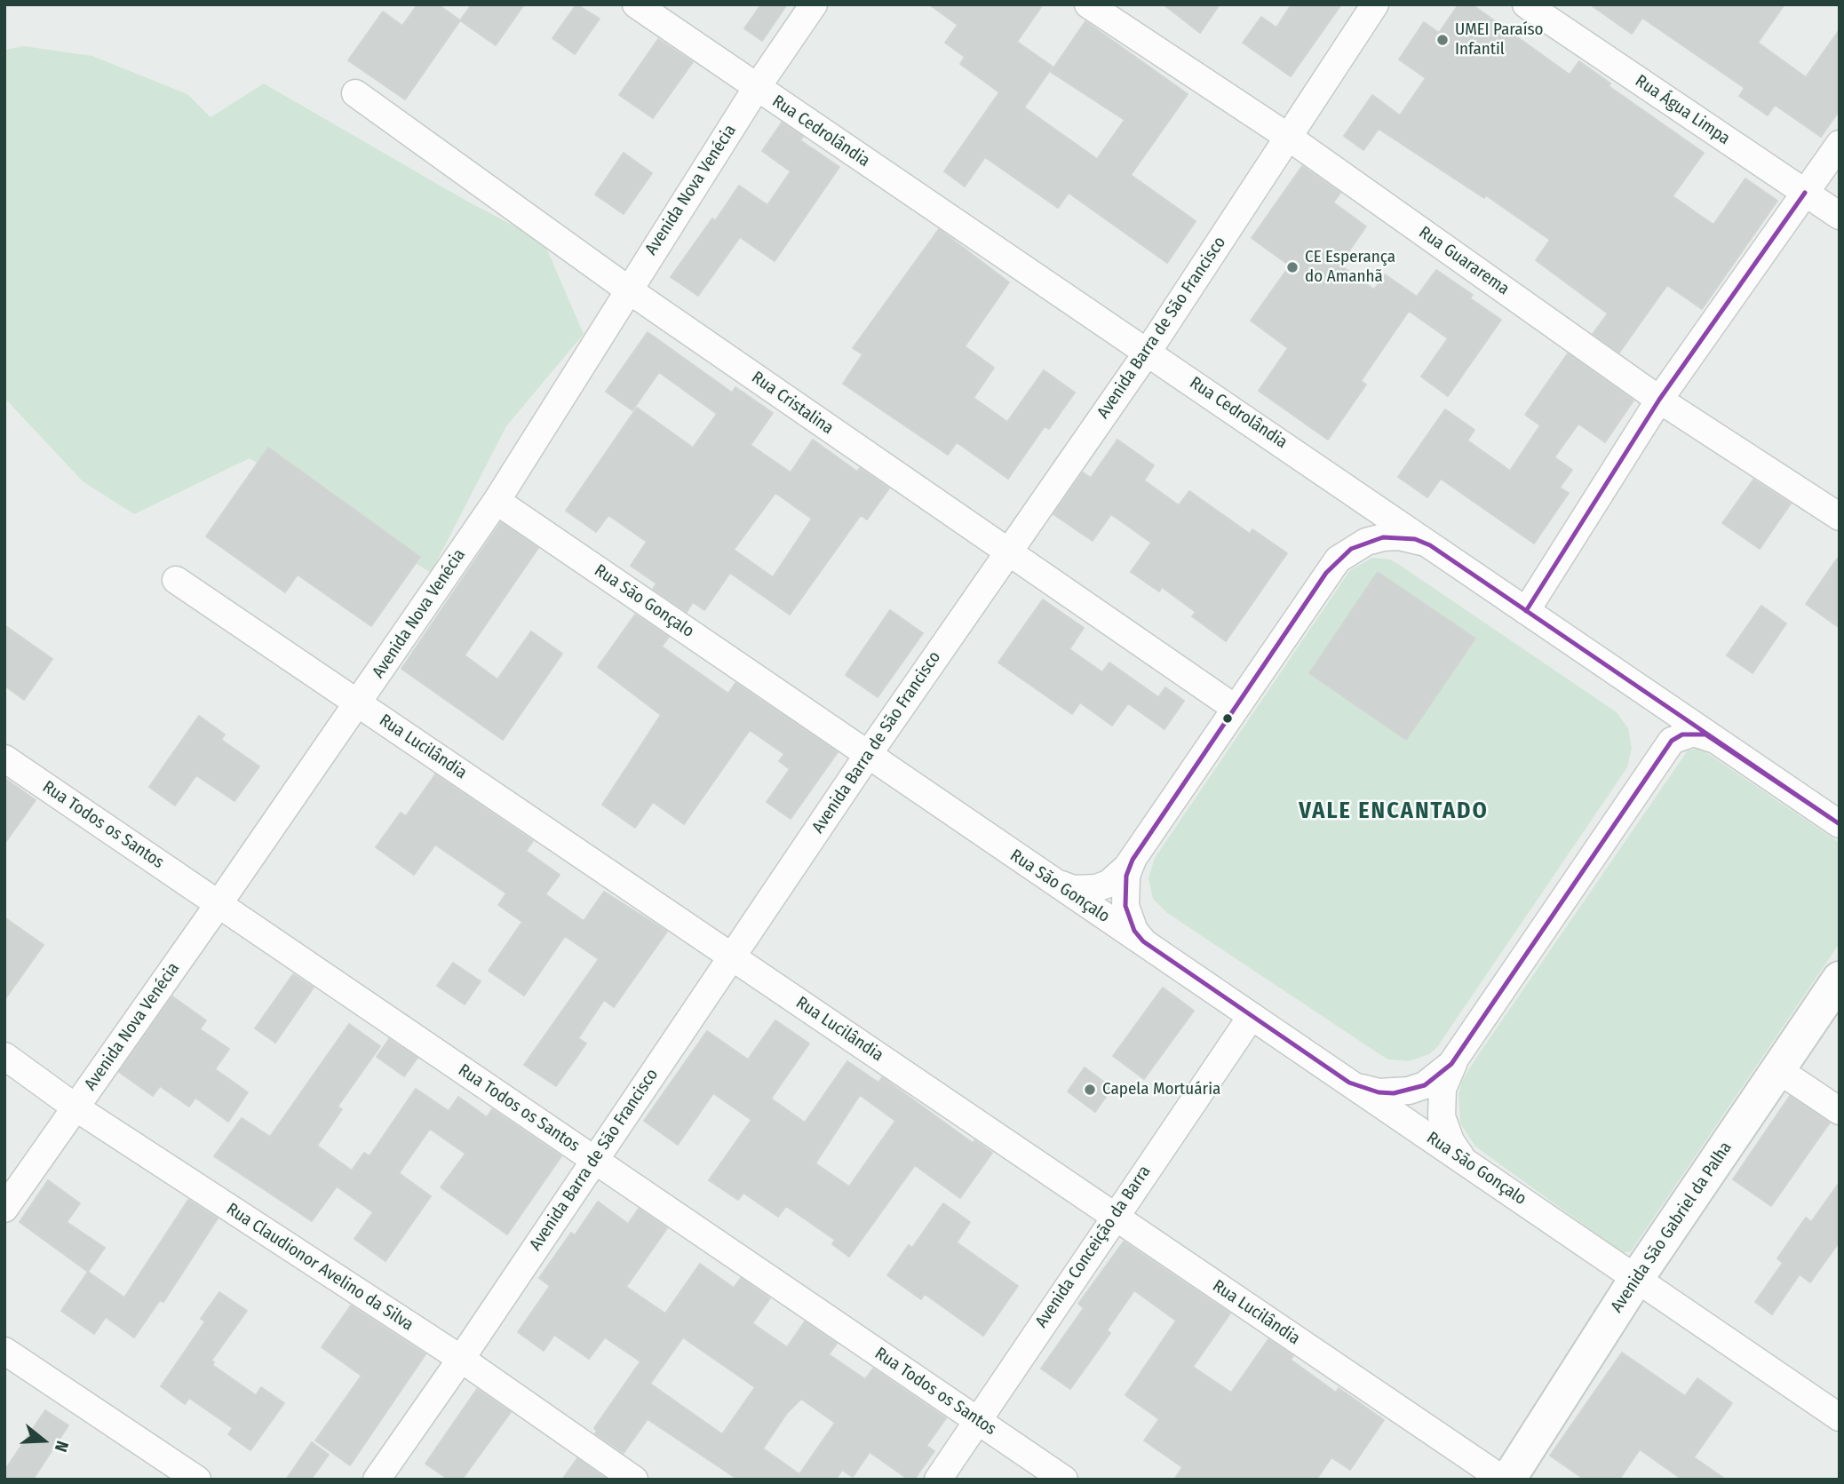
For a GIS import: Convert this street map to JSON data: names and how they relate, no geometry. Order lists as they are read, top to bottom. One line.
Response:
{"streets":{"main road":["Avenida São Gabriel da Palha"],"street":["Rua Água Limpa","Rua Cedrolândia","Avenida Nova Venécia","Rua Guararema","Avenida Barra de São Francisco","Rua Cristalina","Rua São Gonçalo","Rua Lucilândia","Rua Todos os Santos","Avenida Conceição da Barra","Rua Claudionor Avelino da Silva"]},"crossings":[["Rua Cedrolândia","Avenida Nova Venécia"],["Rua Cedrolândia","Avenida Barra de São Francisco"],["Avenida Nova Venécia","Rua Cristalina"],["Avenida Nova Venécia","Rua São Gonçalo"],["Avenida Nova Venécia","Rua Lucilândia"],["Avenida Nova Venécia","Rua Todos os Santos"],["Avenida Nova Venécia","Rua Claudionor Avelino da Silva"],["Rua Guararema","Avenida Barra de São Francisco"],["Avenida Barra de São Francisco","Rua Cristalina"],["Avenida Barra de São Francisco","Rua São Gonçalo"],["Avenida Barra de São Francisco","Rua Lucilândia"],["Avenida Barra de São Francisco","Rua Todos os Santos"],["Avenida Barra de São Francisco","Rua Claudionor Avelino da Silva"],["Rua São Gonçalo","Avenida São Gabriel da Palha"],["Rua São Gonçalo","Avenida Conceição da Barra"],["Rua Lucilândia","Avenida Conceição da Barra"],["Rua Todos os Santos","Avenida Conceição da Barra"]],"districts":["VALE ENCANTADO"],"places":["UMEI Paraíso Infantil","CE Esperança do Amanhã","Capela Mortuária"],"north":"right"}
